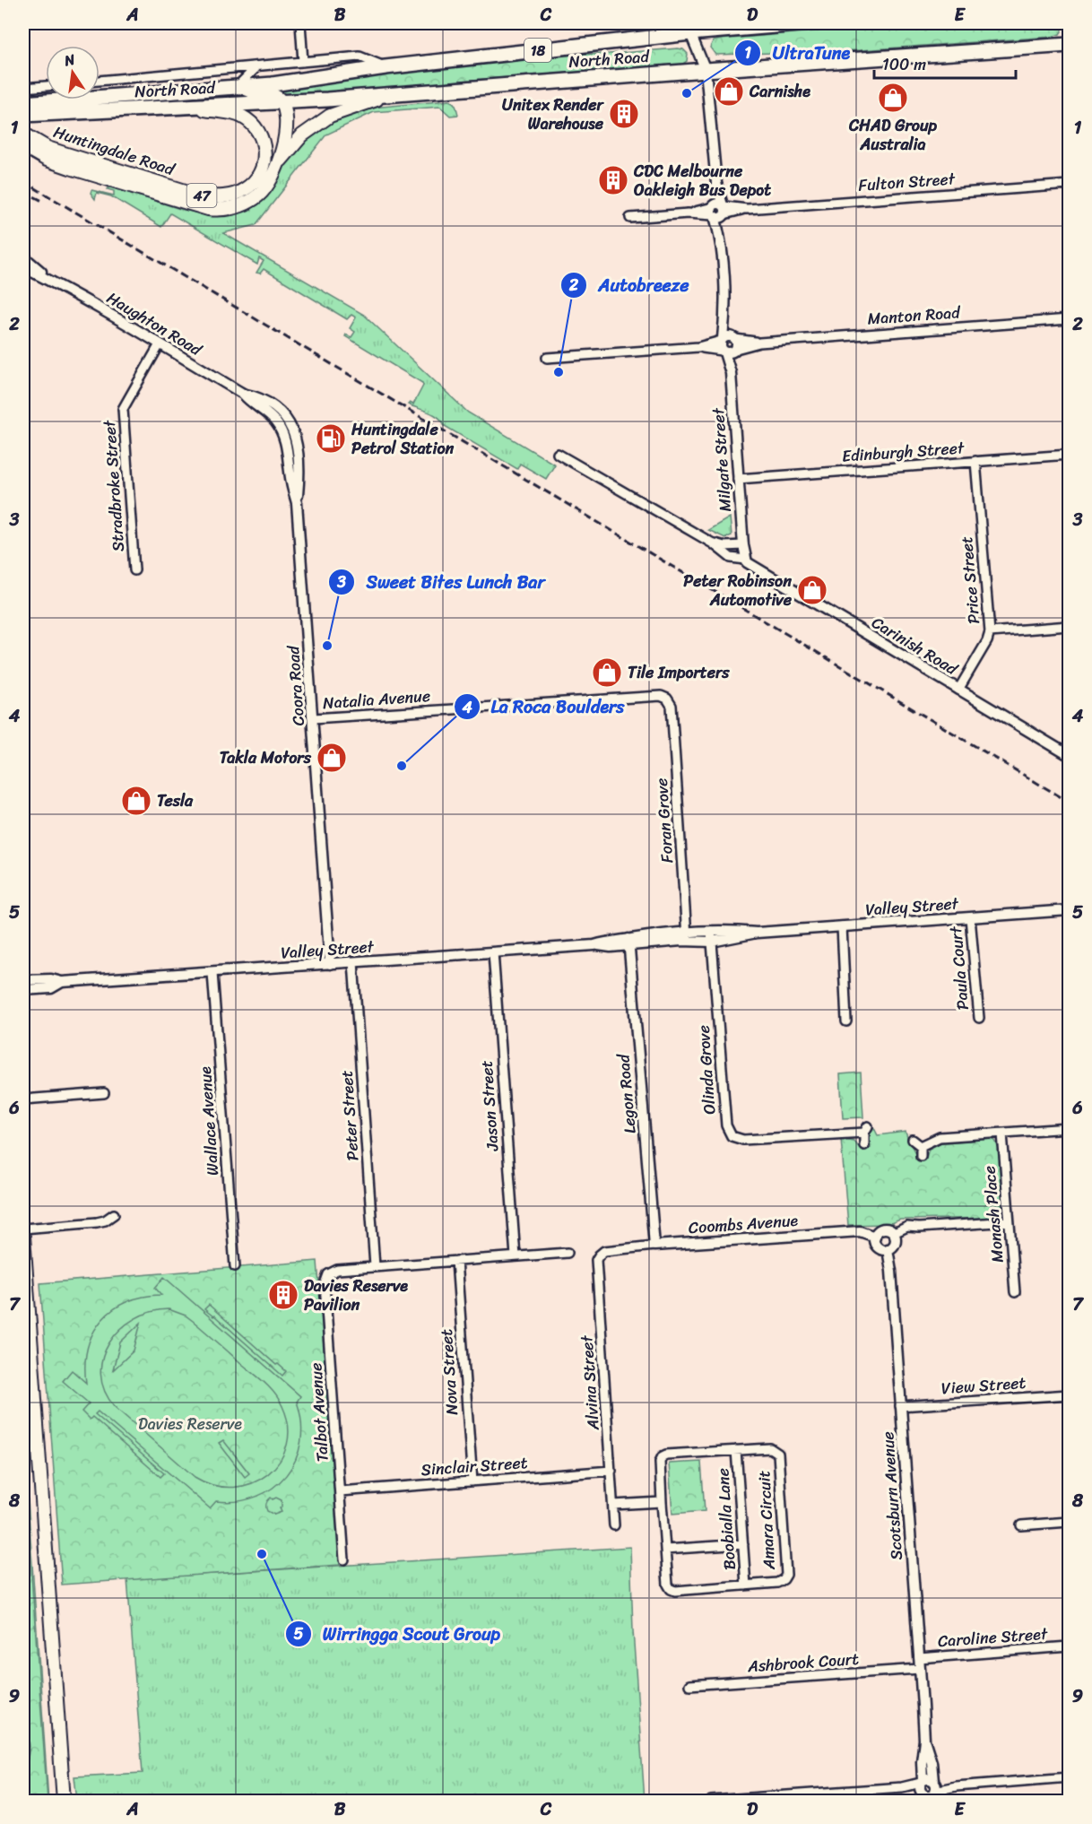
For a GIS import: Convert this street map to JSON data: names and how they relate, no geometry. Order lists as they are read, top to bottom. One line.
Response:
{"streets":{"highway":["18","North Road"],"main road":["Huntingdale Road","47"],"street":["Fulton Street","Manton Road","Haughton Road","Edinburgh Street","Milgate Street","Stradbroke Street","Price Street","Carinish Road","Coora Road","Natalia Avenue","Foran Grove","Valley Street","Paula Court","Olinda Grove","Legon Road","Jason Street","Peter Street","Wallace Avenue","Monash Place","Coombs Avenue","Nova Street","Alvina Street","View Street","Talbot Avenue","Sinclair Street","Scotsburn Avenue","Boobialla Lane","Amara Circuit","Caroline Street","Ashbrook Court"]},"crossings":[["North Road","Huntingdale Road"],["North Road","Milgate Street"],["Fulton Street","Milgate Street"],["Manton Road","Milgate Street"],["Haughton Road","Stradbroke Street"],["Haughton Road","Coora Road"],["Edinburgh Street","Milgate Street"],["Edinburgh Street","Price Street"],["Milgate Street","Carinish Road"],["Price Street","Carinish Road"],["Coora Road","Natalia Avenue"],["Coora Road","Valley Street"],["Natalia Avenue","Foran Grove"],["Foran Grove","Valley Street"],["Valley Street","Paula Court"],["Valley Street","Olinda Grove"],["Valley Street","Legon Road"],["Valley Street","Jason Street"],["Valley Street","Peter Street"],["Valley Street","Wallace Avenue"],["Legon Road","Coombs Avenue"],["Peter Street","Talbot Avenue"],["Coombs Avenue","Alvina Street"],["Coombs Avenue","Scotsburn Avenue"],["Nova Street","Sinclair Street"],["Alvina Street","Sinclair Street"],["View Street","Scotsburn Avenue"],["Talbot Avenue","Sinclair Street"],["Scotsburn Avenue","Caroline Street"],["Scotsburn Avenue","Ashbrook Court"],["Boobialla Lane","Amara Circuit"]],"parks":["Davies Reserve"],"places":{"shop":["Carnishe","CHAD Group Australia","Peter Robinson Automotive","Tile Importers","Takla Motors","Tesla"],"other":["UltraTune","Autobreeze","Sweet Bites Lunch Bar","La Roca Boulders","Wirringga Scout Group"],"building":["Unitex Render Warehouse","CDC Melbourne Oakleigh Bus Depot","Davies Reserve Pavilion"],"fuel station":["Huntingdale Petrol Station"]},"scale_bar":"100 m","north":"top","grid":{"columns":["A","B","C","D","E"],"rows":["1","2","3","4","5","6","7","8","9"]}}
